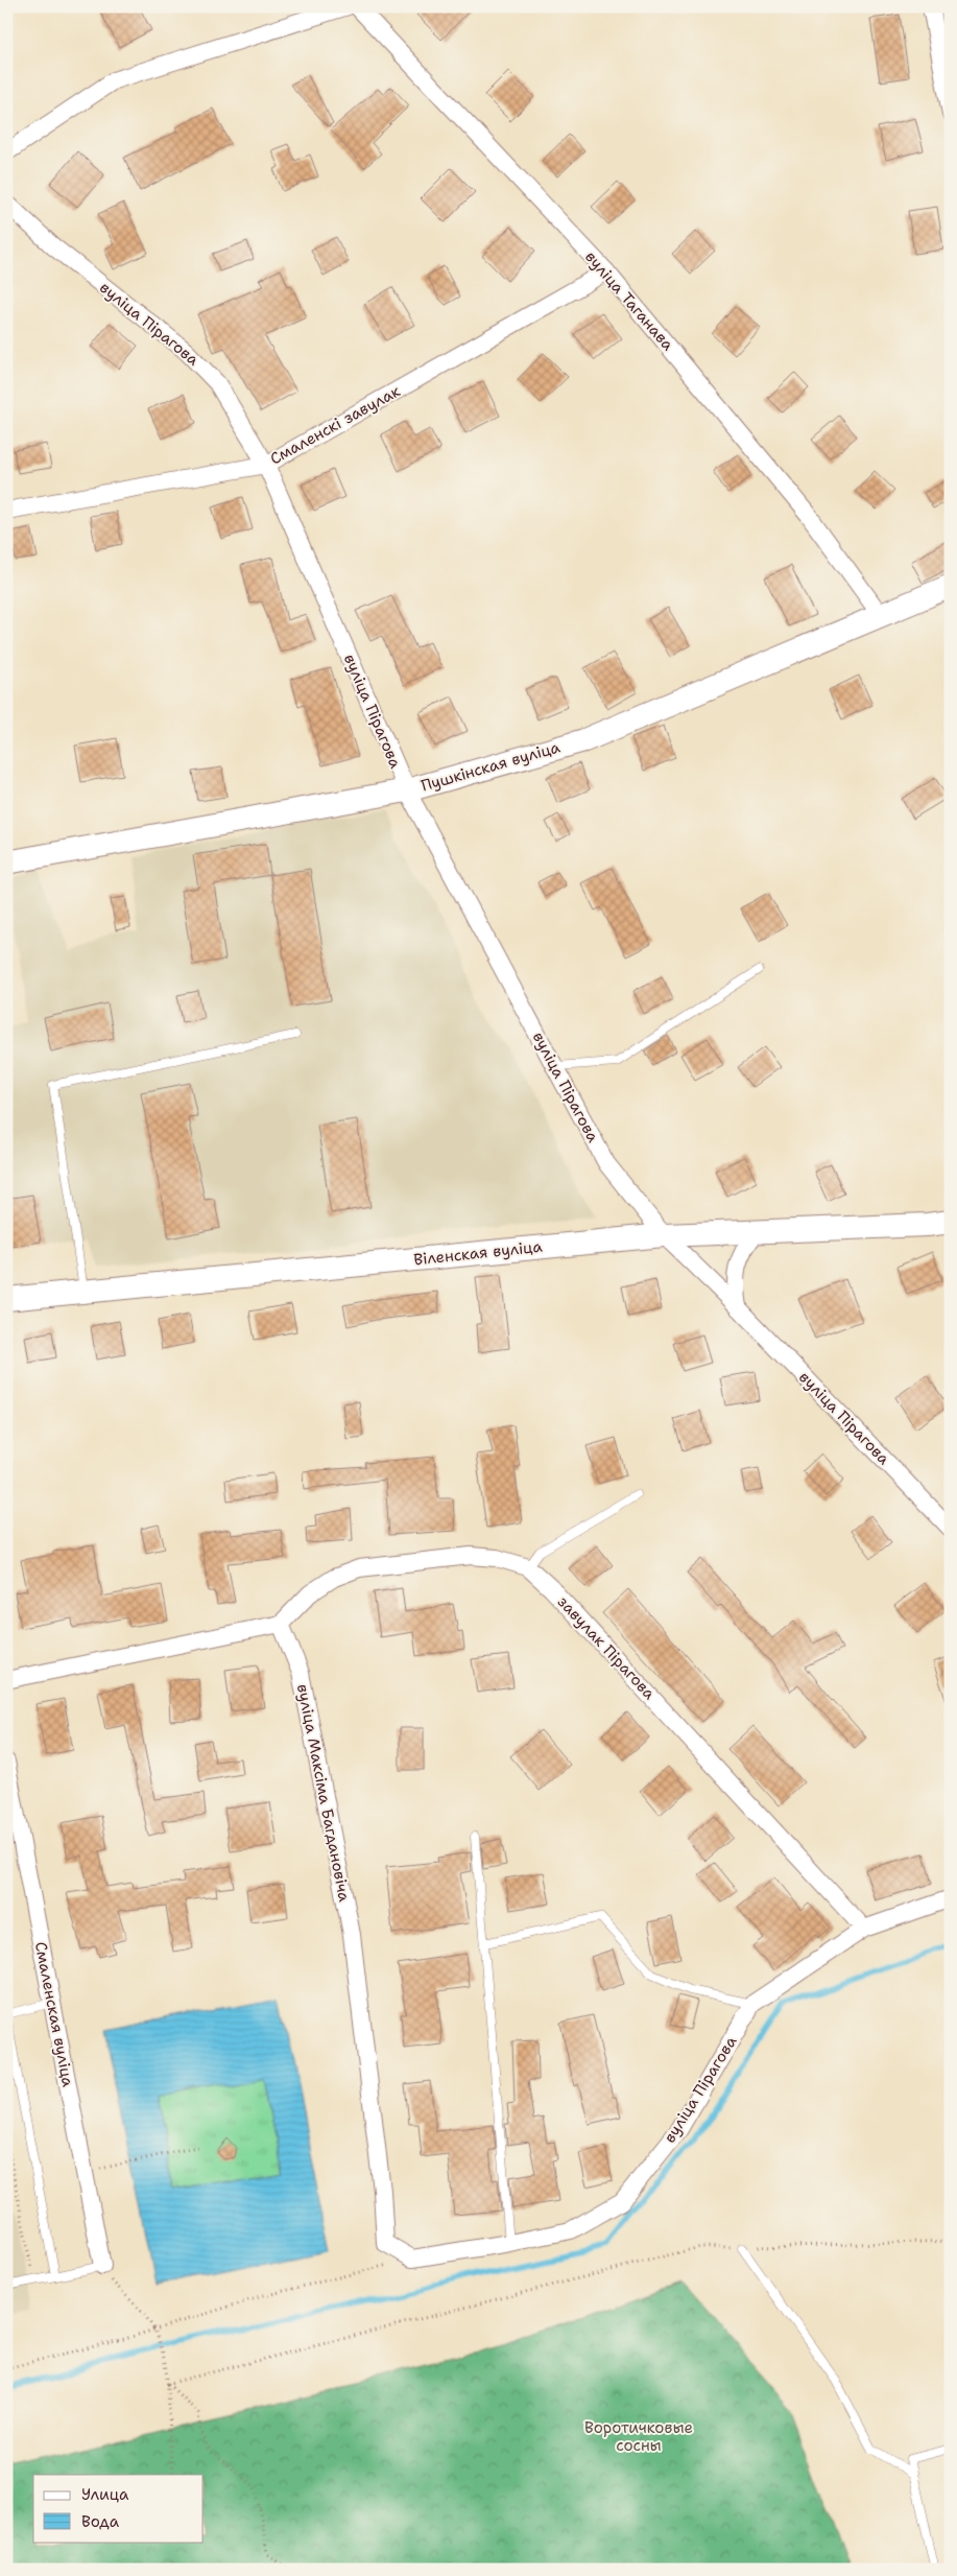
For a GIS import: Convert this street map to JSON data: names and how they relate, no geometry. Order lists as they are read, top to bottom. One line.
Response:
{"streets":{"street":["вуліца Таганава","вуліца Пірагова","Смаленскі завулак","Пушкінская вуліца","Віленская вуліца","завулак Пірагова","вуліца Максіма Багдановіча","Смаленская вуліца"]},"crossings":[["вуліца Таганава","Смаленскі завулак"],["вуліца Таганава","Пушкінская вуліца"],["вуліца Пірагова","Смаленскі завулак"],["вуліца Пірагова","Пушкінская вуліца"],["вуліца Пірагова","Віленская вуліца"],["вуліца Пірагова","завулак Пірагова"],["вуліца Пірагова","вуліца Максіма Багдановіча"],["завулак Пірагова","вуліца Максіма Багдановіча"]],"parks":["Воротичковые сосны"],"legend":["Улица","Вода"]}
